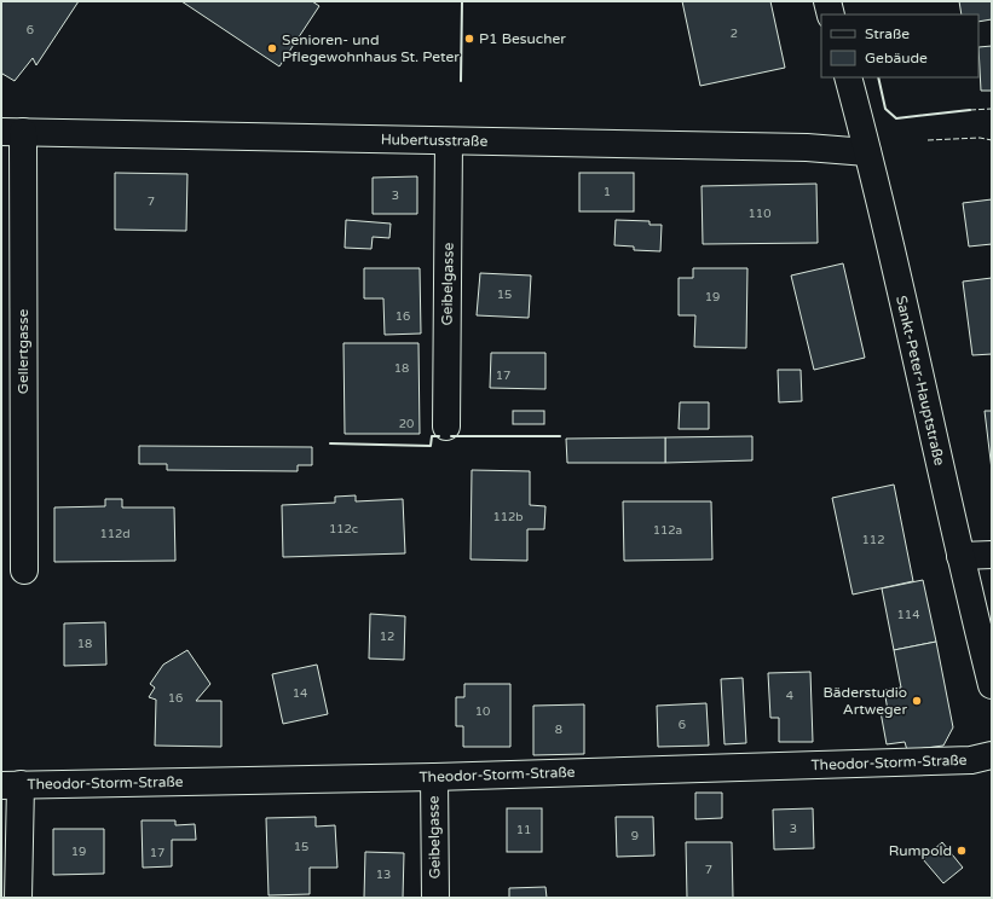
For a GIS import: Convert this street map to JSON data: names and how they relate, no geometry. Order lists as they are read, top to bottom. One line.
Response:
{"streets":{"street":["Hubertusstraße","Geibelgasse","Gellertgasse","Sankt-Peter-Hauptstraße","Theodor-Storm-Straße"]},"crossings":[["Hubertusstraße","Geibelgasse"],["Hubertusstraße","Gellertgasse"],["Hubertusstraße","Sankt-Peter-Hauptstraße"],["Geibelgasse","Theodor-Storm-Straße"]],"places":["P1 Besucher","Senioren- und Pflegewohnhaus St. Peter","Bäderstudio Artweger","Rumpold"],"house_numbers":["6","2","1","3","7","110","15","19","16","18","17","20","112b","112c","112a","112d","112","114","12","18","14","4","16","10","6","8","3","11","9","15","19","17","7","13"],"legend":["Straße","Gebäude"]}
